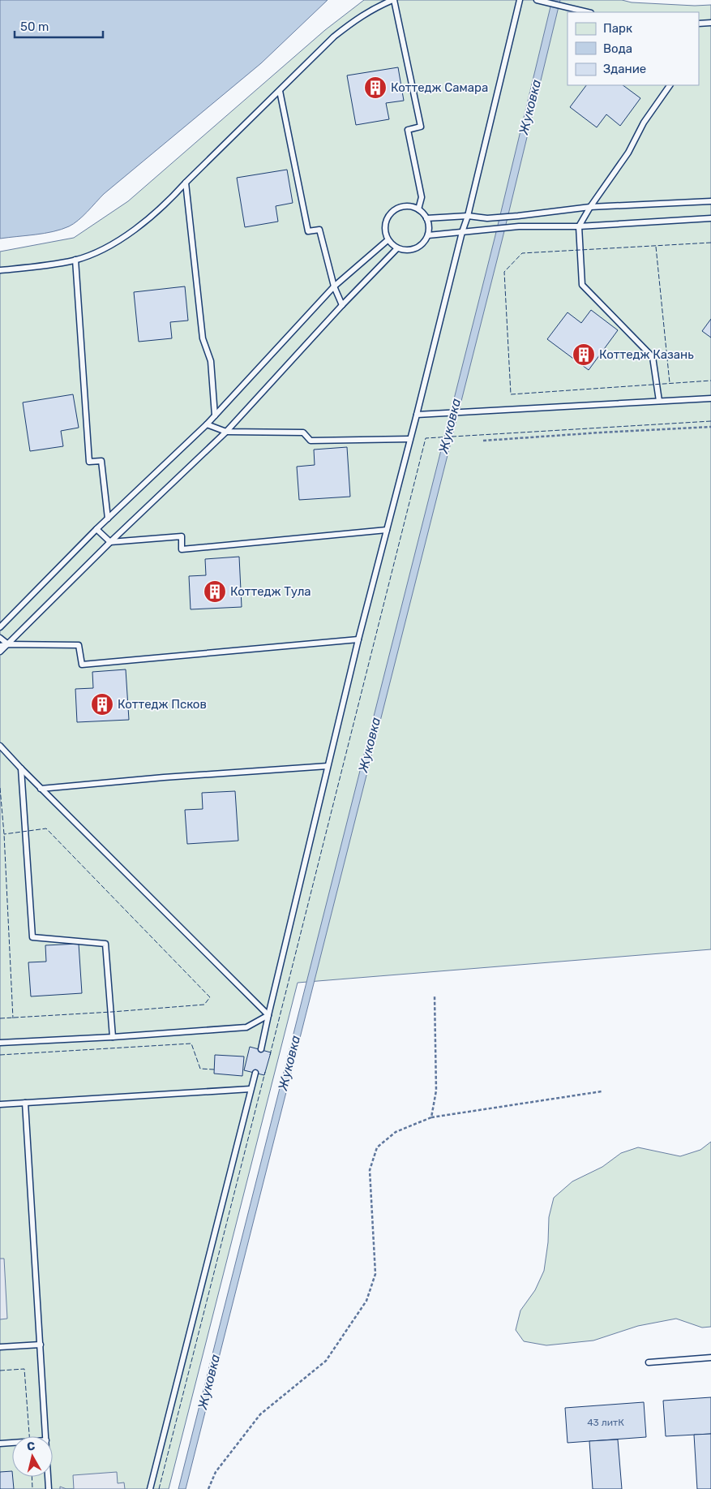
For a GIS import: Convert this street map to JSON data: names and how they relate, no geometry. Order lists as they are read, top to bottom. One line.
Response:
{"water":["Жуковка"],"places":{"building":["Коттедж Самара","Коттедж Казань","Коттедж Тула","Коттедж Псков"]},"house_numbers":["43 литК"],"legend":["Парк","Вода","Здание"],"scale_bar":"50 m","north":"top"}
